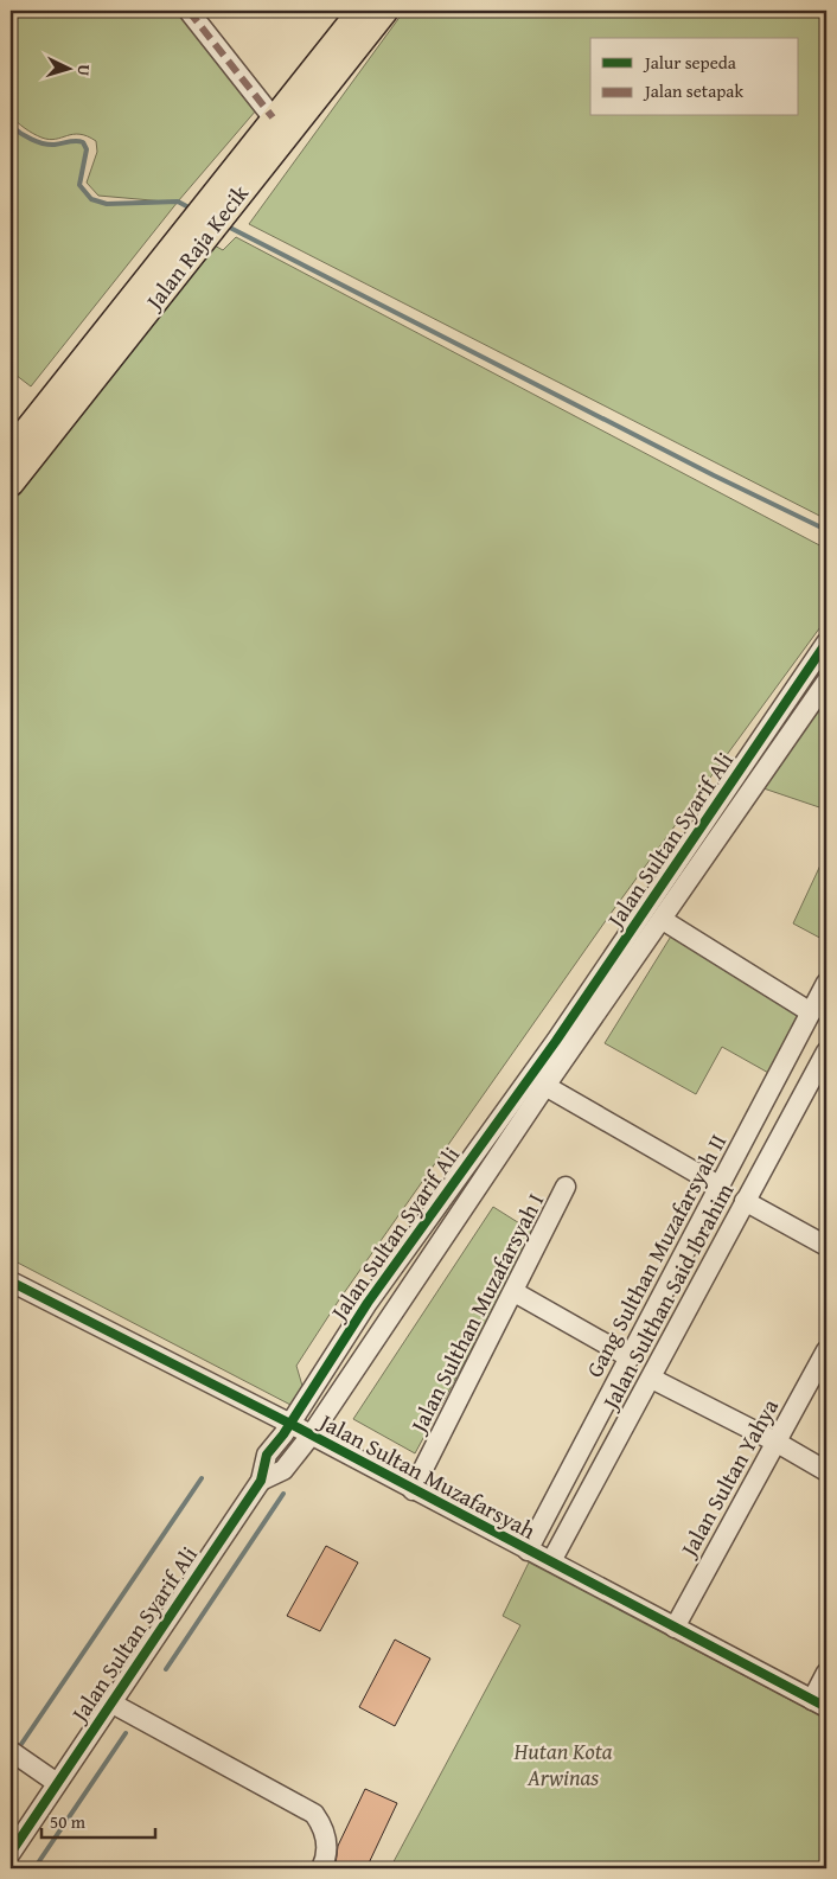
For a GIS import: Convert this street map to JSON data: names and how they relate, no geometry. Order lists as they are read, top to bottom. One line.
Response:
{"streets":{"main road":["Jalan Raja Kecik"],"street":["Jalan Sultan Syarif Ali","Gang Sulthan Muzafarsyah II","Jalan Sulthan Said Ibrahim","Jalan Sulthan Muzafarsyah I","Jalan Sultan Muzafarsyah","Jalan Sultan Yahya"]},"crossings":[["Jalan Sultan Syarif Ali","Jalan Sultan Muzafarsyah"],["Gang Sulthan Muzafarsyah II","Jalan Sultan Muzafarsyah"],["Jalan Sulthan Said Ibrahim","Jalan Sultan Muzafarsyah"],["Jalan Sulthan Muzafarsyah I","Jalan Sultan Muzafarsyah"],["Jalan Sultan Muzafarsyah","Jalan Sultan Yahya"]],"parks":["Hutan Kota Arwinas"],"legend":["Jalur sepeda","Jalan setapak"],"scale_bar":"50 m","north":"right"}
